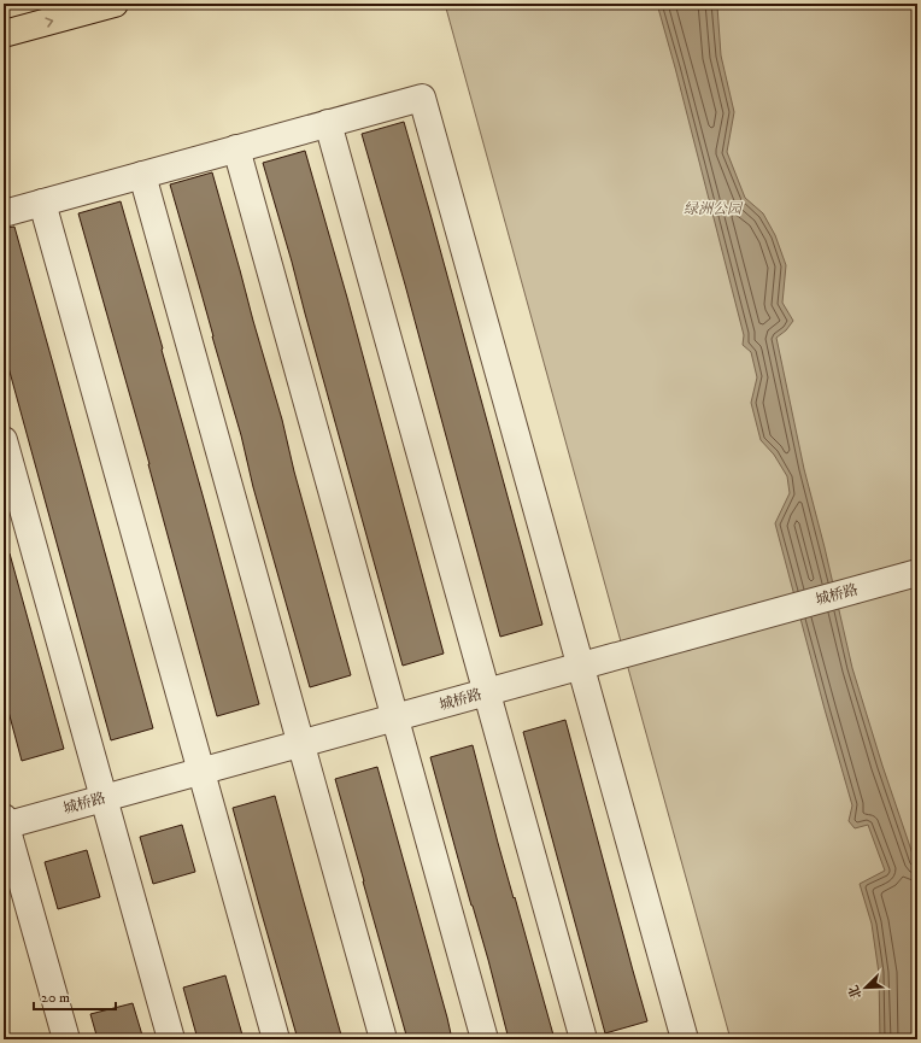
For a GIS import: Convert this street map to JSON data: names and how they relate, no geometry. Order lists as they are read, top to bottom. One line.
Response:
{"streets":{"street":["城桥路"]},"parks":["绿洲公园"],"scale_bar":"20 m","north":"bottom left"}
